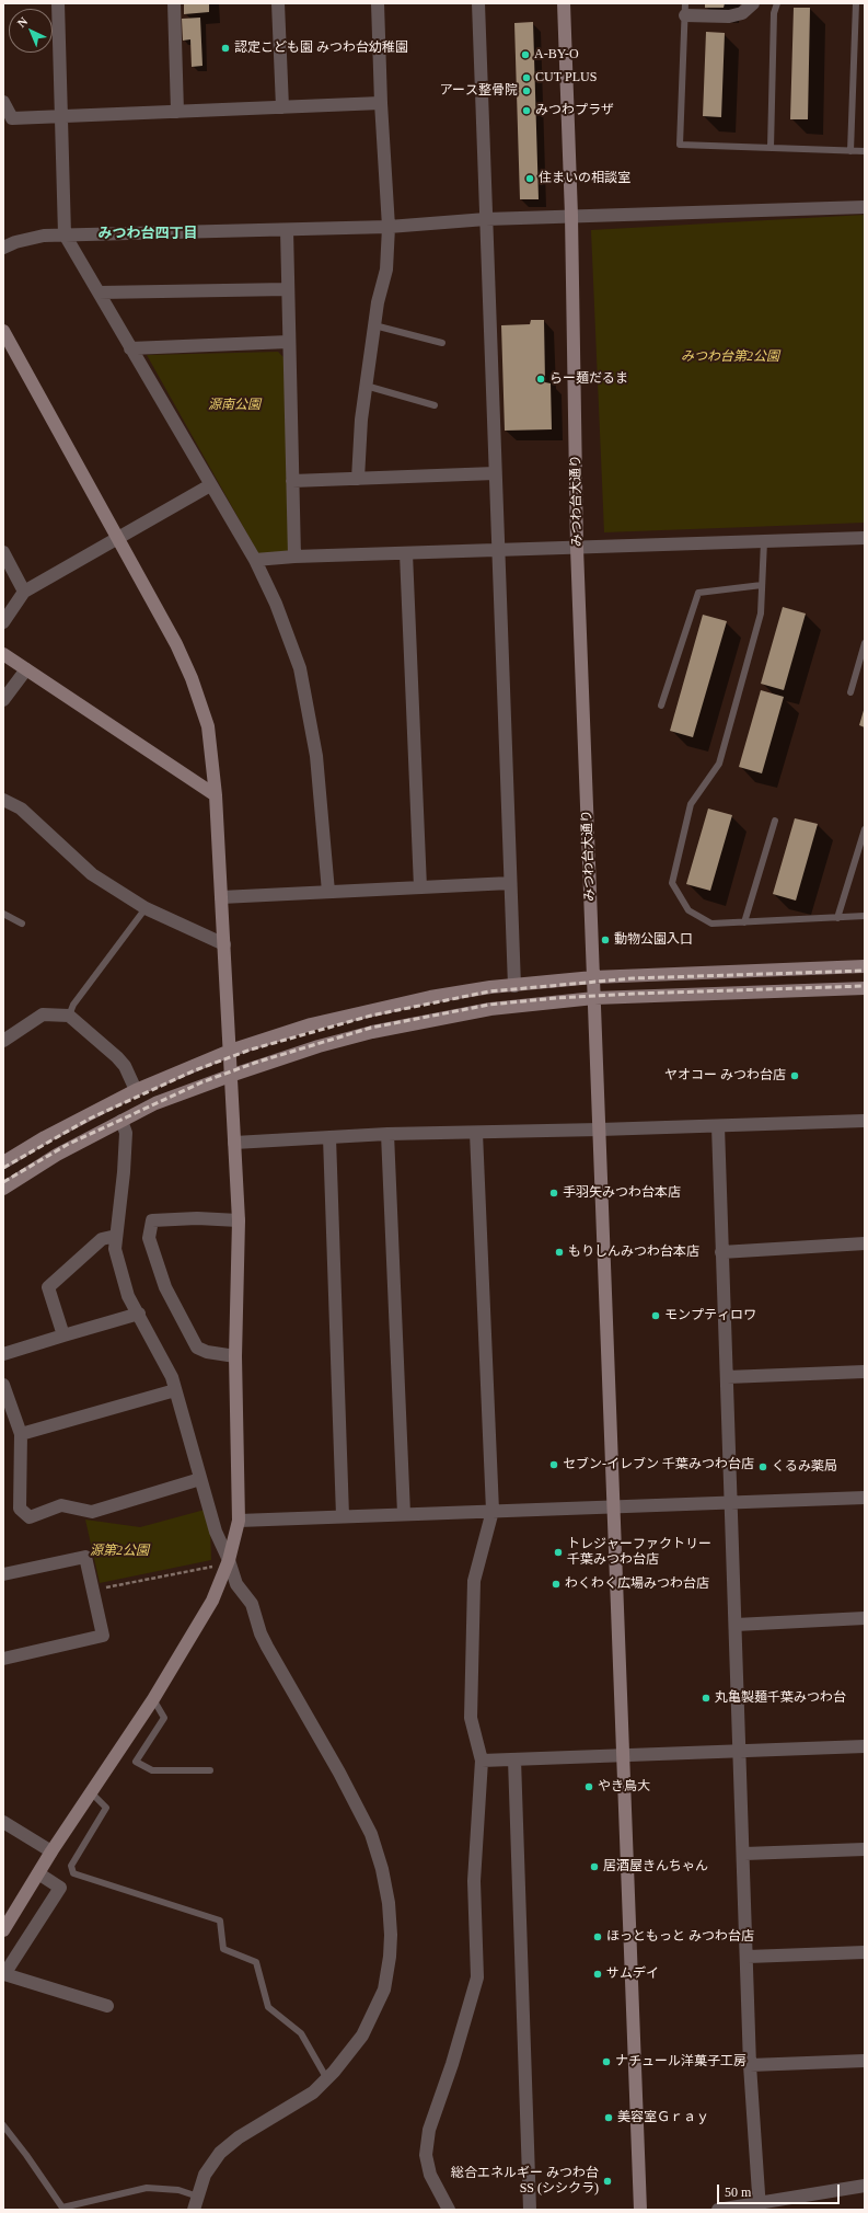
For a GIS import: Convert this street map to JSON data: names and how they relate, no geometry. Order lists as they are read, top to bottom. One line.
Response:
{"streets":{"street":["みつわ台大通り"]},"districts":["みつわ台四丁目"],"parks":["みつわ台第2公園","源南公園","源第2公園"],"places":["認定こども園 みつわ台幼稚園","A-BY-O","CUT PLUS","アース整骨院","みつわプラザ","住まいの相談室","らー麺だるま","動物公園入口","ヤオコー みつわ台店","手羽矢みつわ台本店","もりしんみつわ台本店","モンプティロワ","セブン-イレブン 千葉みつわ台店","くるみ薬局","トレジャーファクトリー 千葉みつわ台店","わくわく広場みつわ台店","丸亀製麺千葉みつわ台","やき鳥大","居酒屋きんちゃん","ほっともっと みつわ台店","サムデイ","ナチュール洋菓子工房","美容室Ｇｒａｙ","総合エネルギー みつわ台 SS (シシクラ)"],"scale_bar":"50 m","north":"top left"}
